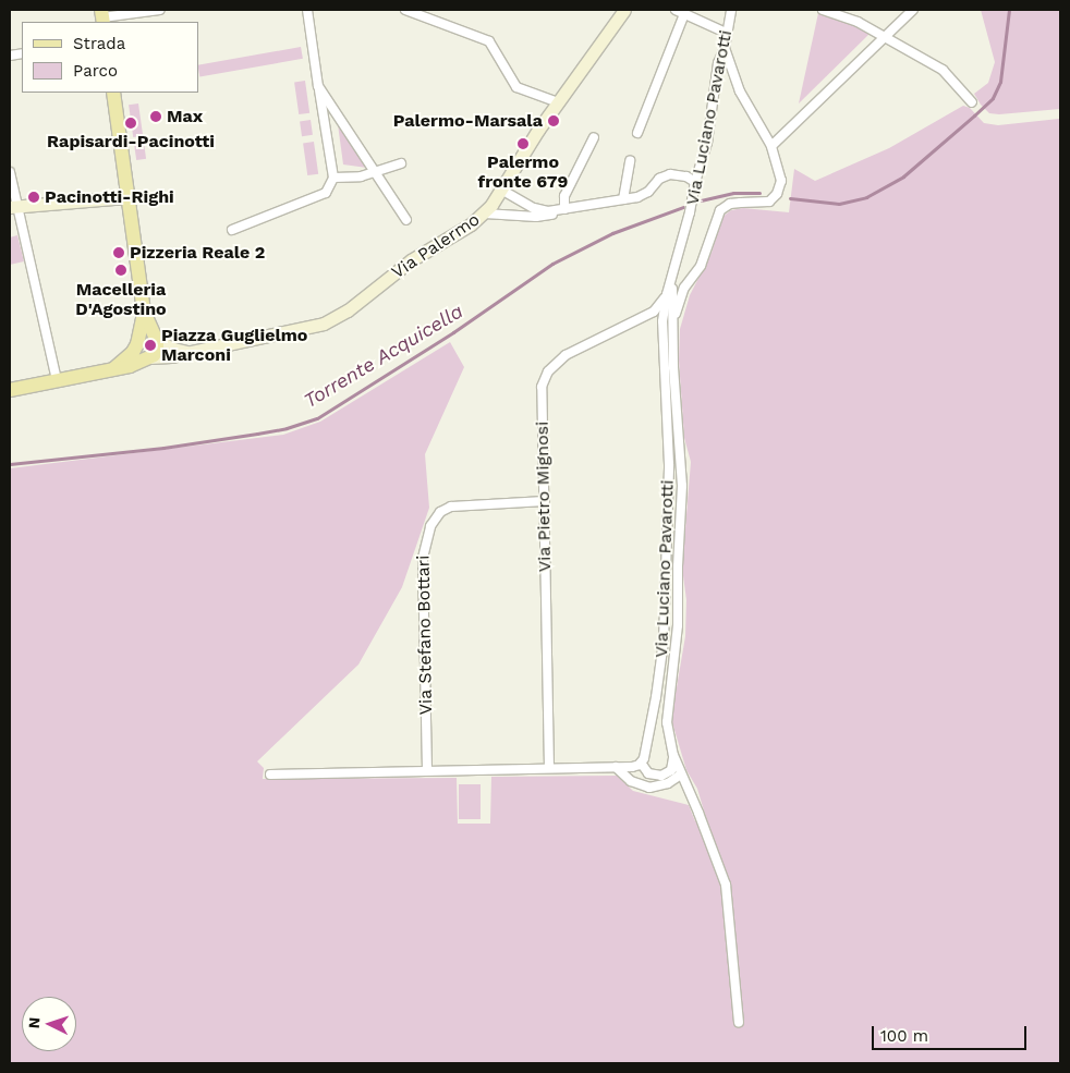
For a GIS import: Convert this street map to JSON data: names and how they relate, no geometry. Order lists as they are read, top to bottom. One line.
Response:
{"streets":{"main road":["Via Palermo"],"street":["Via Luciano Pavarotti","Via Pietro Mignosi","Via Stefano Bottari"]},"crossings":[["Via Luciano Pavarotti","Via Pietro Mignosi"],["Via Pietro Mignosi","Via Stefano Bottari"]],"water":["Torrente Acquicella"],"places":["Max","Palermo-Marsala","Rapisardi-Pacinotti","Palermo fronte 679","Pacinotti-Righi","Pizzeria Reale 2","Macelleria D'Agostino","Piazza Guglielmo Marconi"],"legend":["Strada","Parco"],"scale_bar":"100 m","north":"left"}
